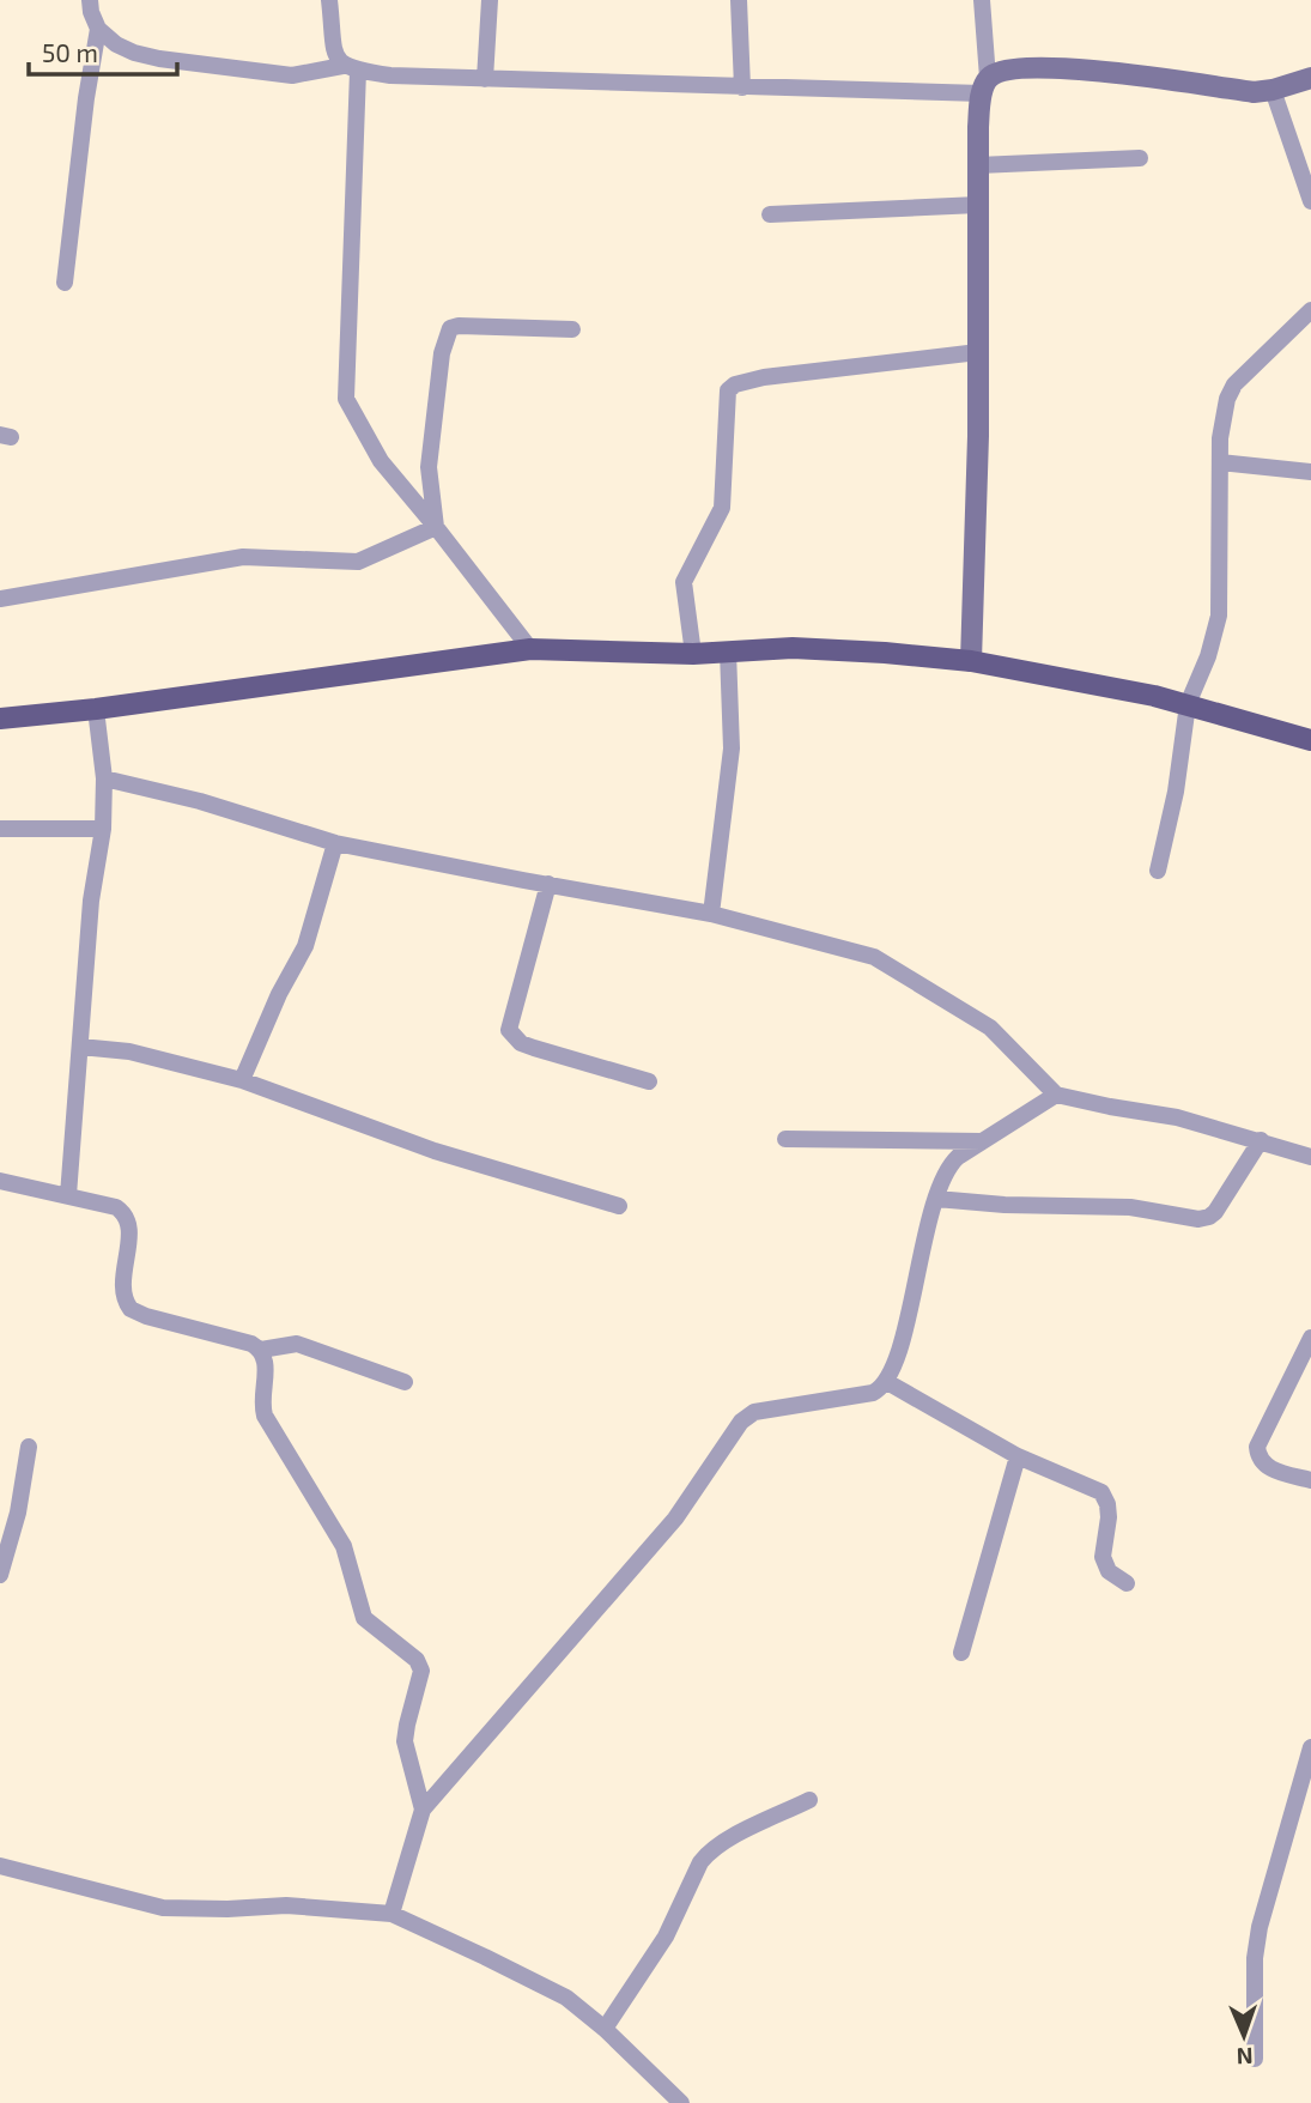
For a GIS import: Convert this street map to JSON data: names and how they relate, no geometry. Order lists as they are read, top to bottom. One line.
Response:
{"scale_bar":"50 m","north":"bottom"}
